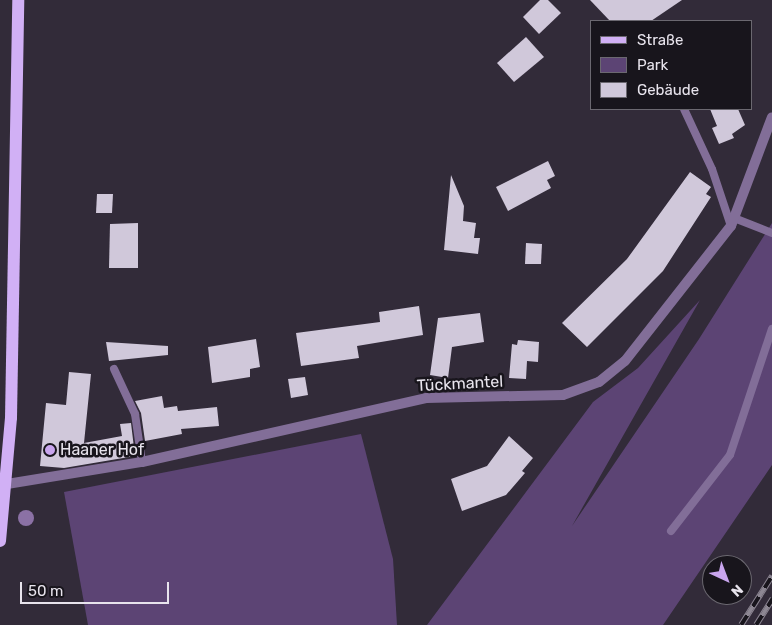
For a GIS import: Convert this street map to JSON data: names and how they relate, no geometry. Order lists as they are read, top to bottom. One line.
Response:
{"streets":{"street":["Tückmantel"]},"places":["Haaner Hof"],"legend":["Straße","Park","Gebäude"],"scale_bar":"50 m","north":"bottom right"}
